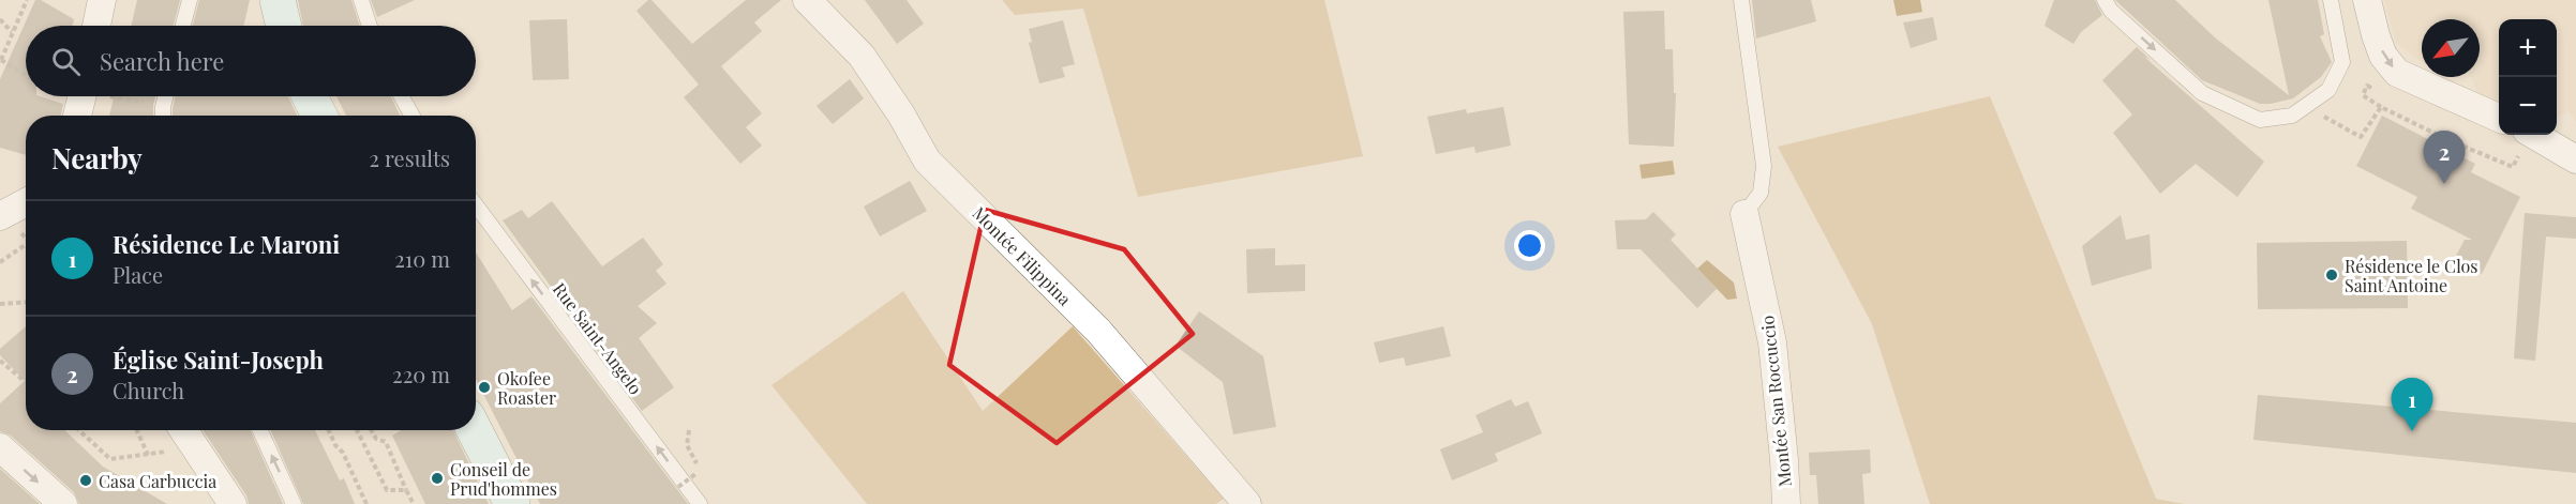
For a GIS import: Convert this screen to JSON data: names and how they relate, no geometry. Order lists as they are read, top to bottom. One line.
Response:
{"streets":{"street":["Montée Filippina","Montée San Roccuccio"],"lane":["Rue Saint-Angelo"]},"one_way":["Rue Saint-Angelo"],"places":["Résidence le Clos Saint Antoine","Okofee Roaster","Conseil de Prud'hommes","Casa Carbuccia"],"north":"bottom left","page":{"map_buttons":["+","−"],"search":"Search here","heading":["Nearby","2 results"],"pins":["2","1"],"list":[{"mark":"1","name":"Résidence Le Maroni","note":"Place","value":"210 m"},{"mark":"2","name":"Église Saint-Joseph","note":"Church","value":"220 m"}]}}
